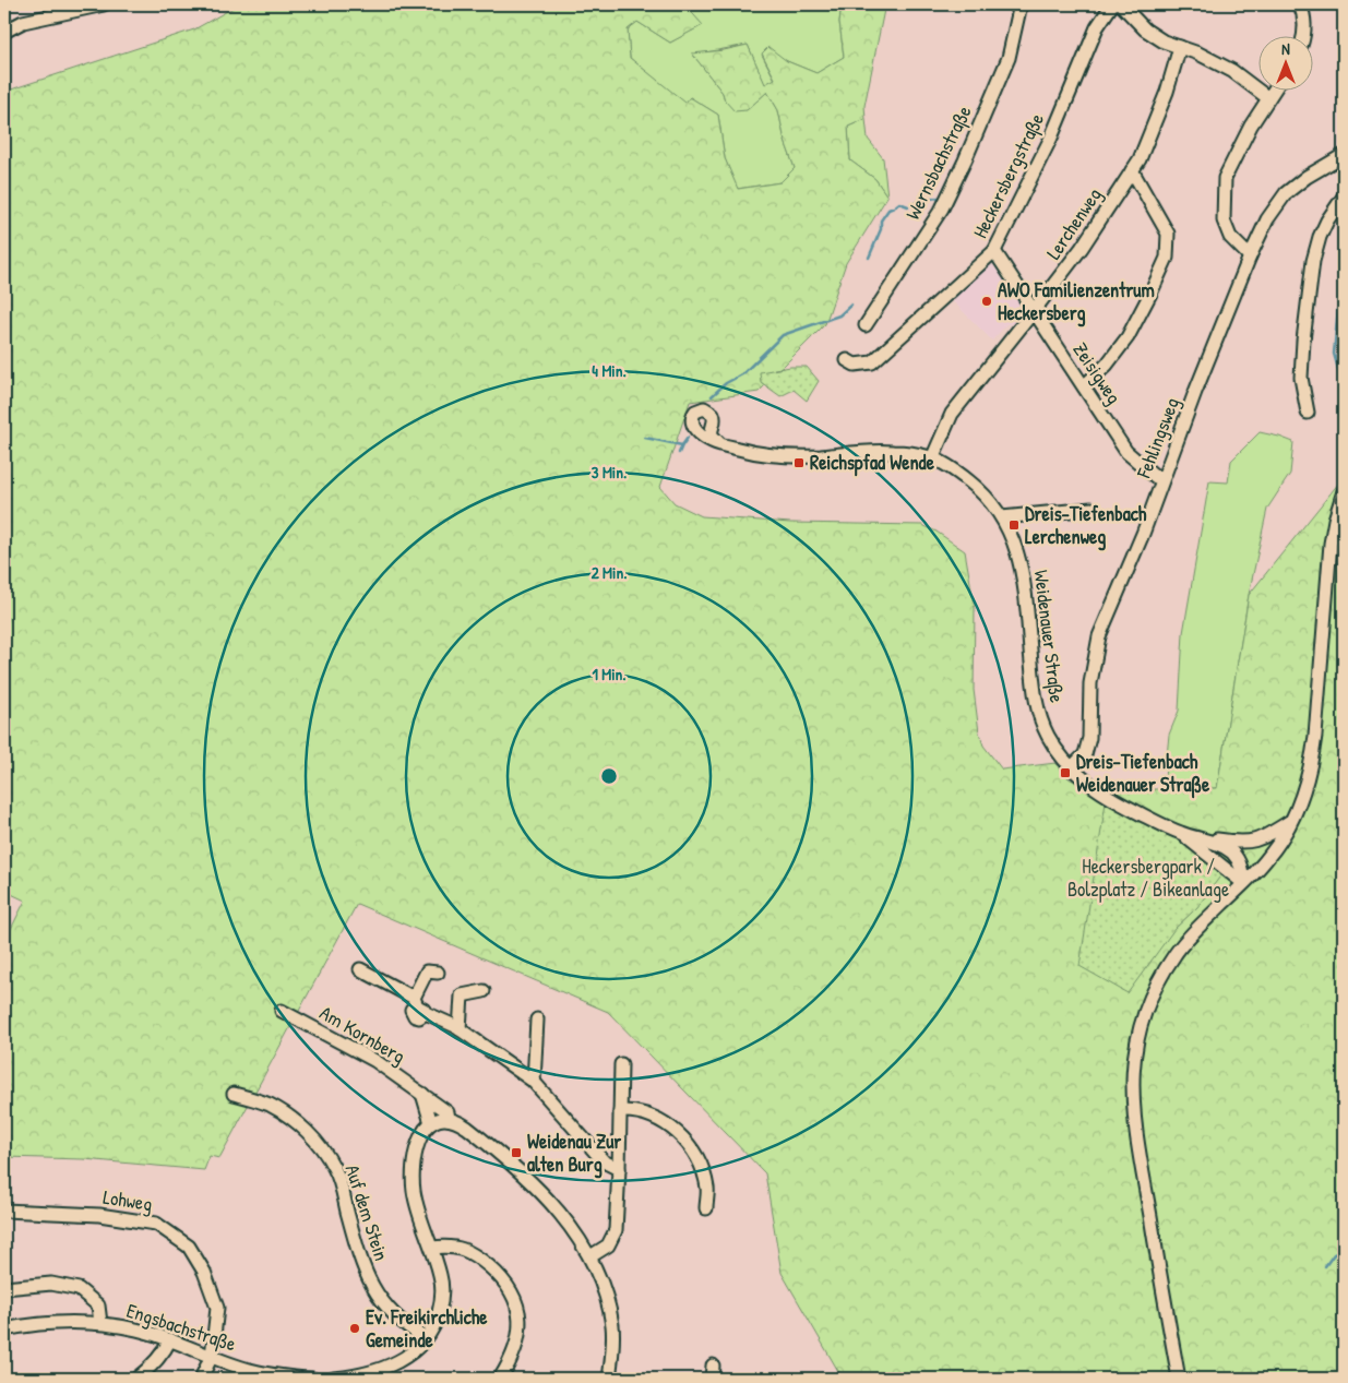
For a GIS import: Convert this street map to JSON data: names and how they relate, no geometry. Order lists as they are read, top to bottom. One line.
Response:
{"streets":{"street":["Wernsbachstraße","Heckersbergstraße","Lerchenweg","Zeisigweg","Fehlingsweg","Weidenauer Straße","Am Kornberg","Lohweg","Auf dem Stein","Engsbachstraße"]},"crossings":[["Heckersbergstraße","Zeisigweg"],["Lerchenweg","Zeisigweg"],["Lerchenweg","Weidenauer Straße"],["Zeisigweg","Fehlingsweg"],["Fehlingsweg","Weidenauer Straße"],["Lohweg","Engsbachstraße"]],"parks":["Heckersbergpark / Bolzplatz / Bikeanlage"],"places":{"other":["AWO Familienzentrum Heckersberg","Ev. Freikirchliche Gemeinde"],"transit":["Reichspfad Wende","Dreis-Tiefenbach Lerchenweg","Dreis-Tiefenbach Weidenauer Straße","Weidenau Zur alten Burg"]},"north":"top","rings":["4 Min.","3 Min.","2 Min.","1 Min."]}
